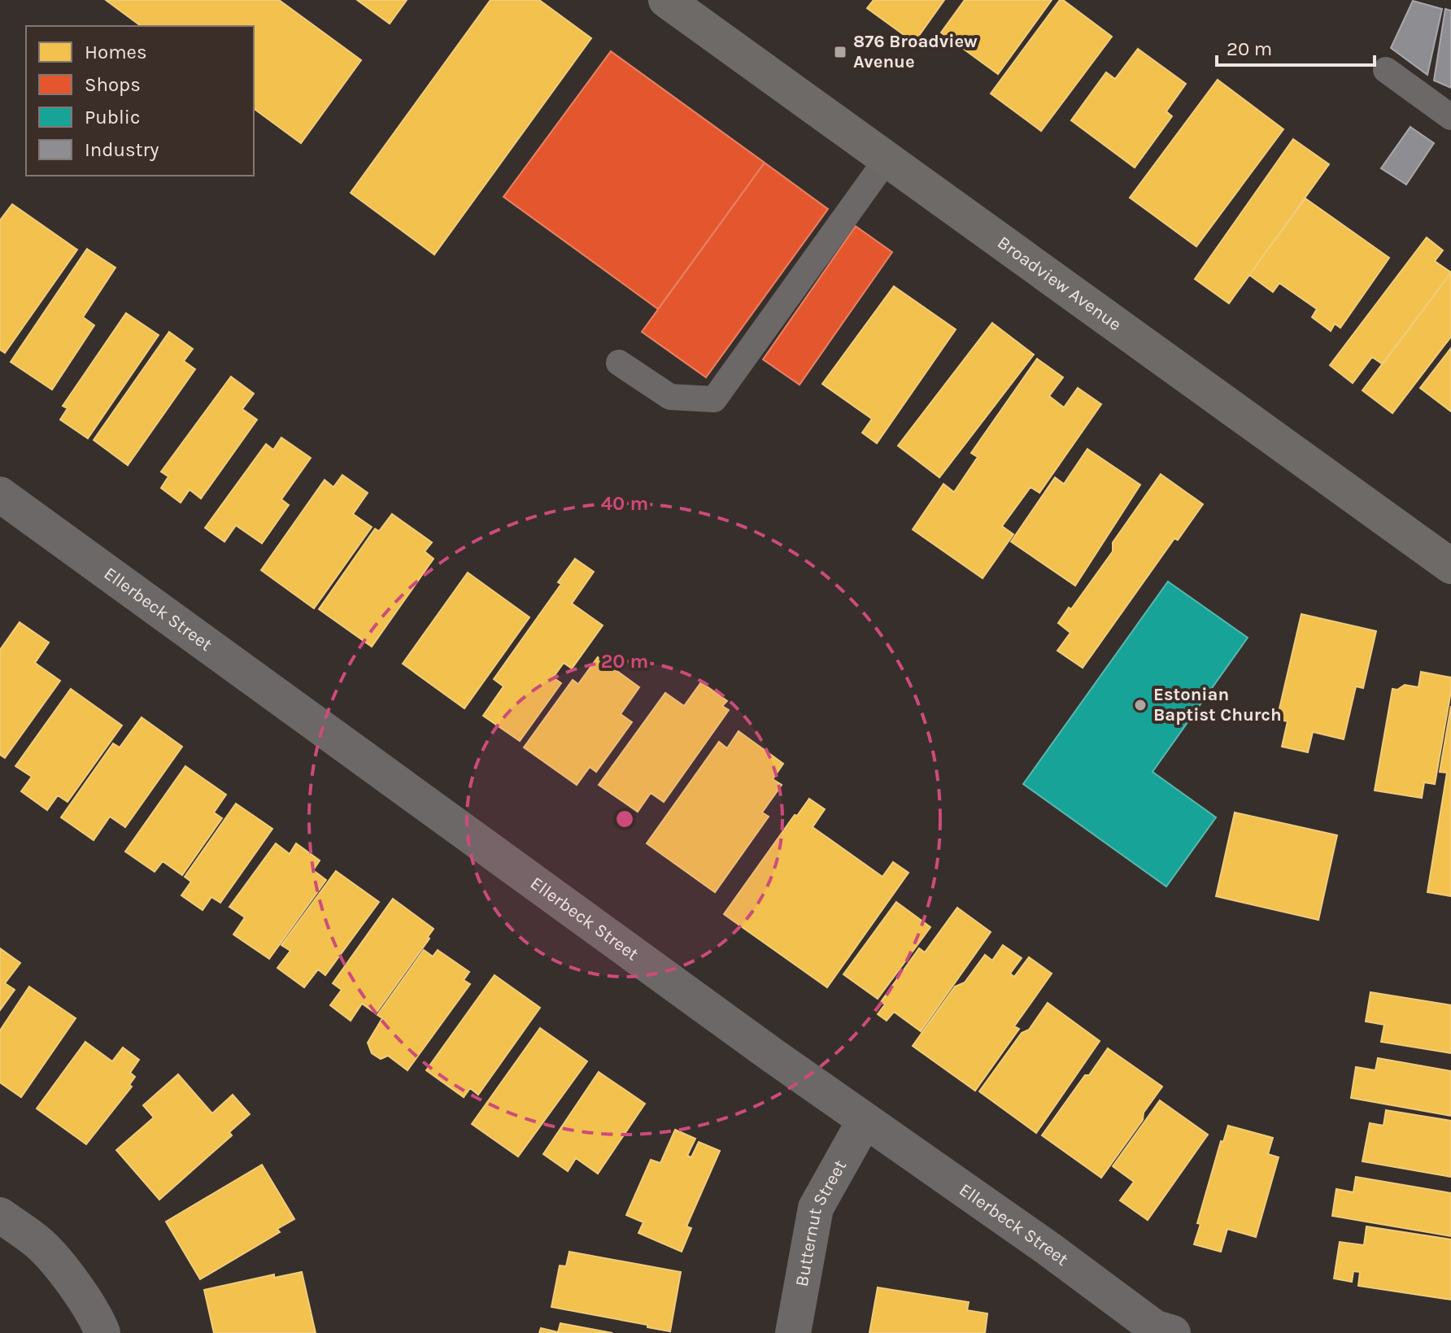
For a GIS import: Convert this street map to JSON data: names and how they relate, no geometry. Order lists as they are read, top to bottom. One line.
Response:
{"streets":{"main road":["Broadview Avenue"],"street":["Ellerbeck Street","Butternut Street"]},"crossings":[["Ellerbeck Street","Butternut Street"]],"places":{"transit":["876 Broadview Avenue"],"other":["Estonian Baptist Church"]},"legend":["Homes","Shops","Public","Industry"],"scale_bar":"20 m","rings":["40 m","20 m"]}
